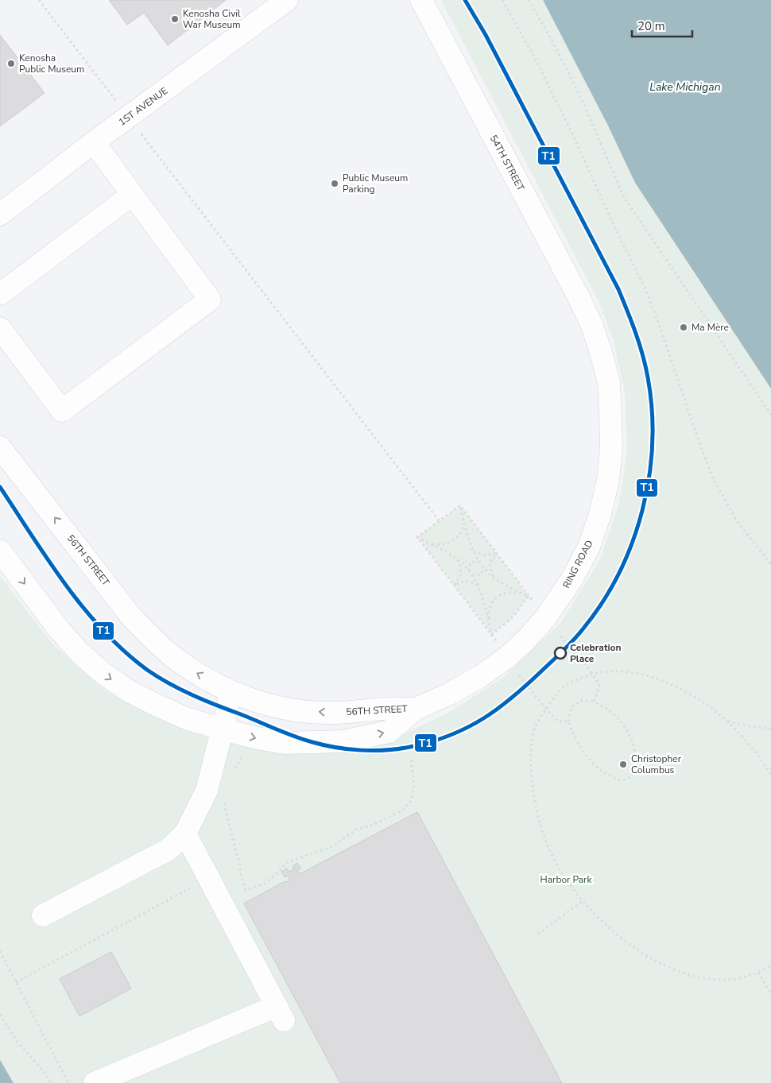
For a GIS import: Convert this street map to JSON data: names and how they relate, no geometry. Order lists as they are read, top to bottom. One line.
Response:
{"streets":{"street":["1ST AVENUE","54TH STREET","56TH STREET","RING ROAD"]},"crossings":[["54TH STREET","RING ROAD"],["56TH STREET","RING ROAD"]],"water":["Lake Michigan"],"parks":["Harbor Park"],"places":["Kenosha Civil War Museum","Kenosha Public Museum","Public Museum Parking","Ma Mère","Celebration Place","Christopher Columbus"],"lines":["transit line T1"],"scale_bar":"20 m"}
